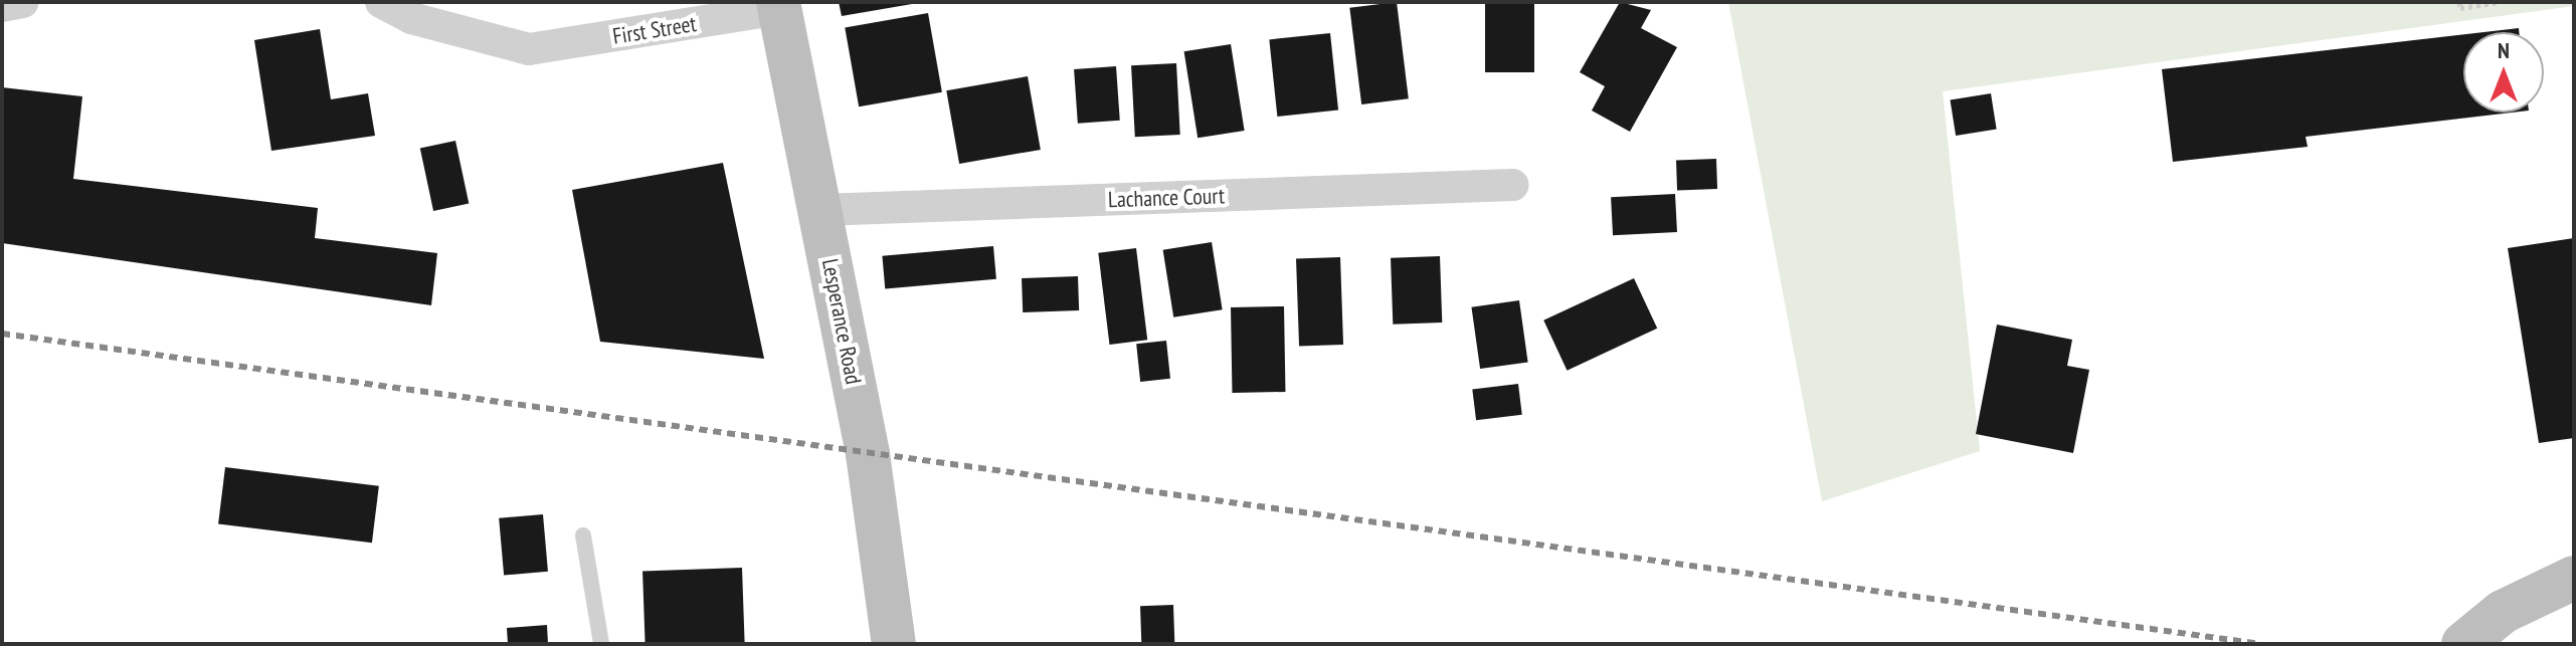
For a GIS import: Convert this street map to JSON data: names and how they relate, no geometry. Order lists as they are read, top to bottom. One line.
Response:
{"streets":{"main road":["Lesperance Road"],"street":["First Street","Lachance Court"]},"crossings":[["First Street","Lesperance Road"],["Lachance Court","Lesperance Road"]],"north":"top"}
